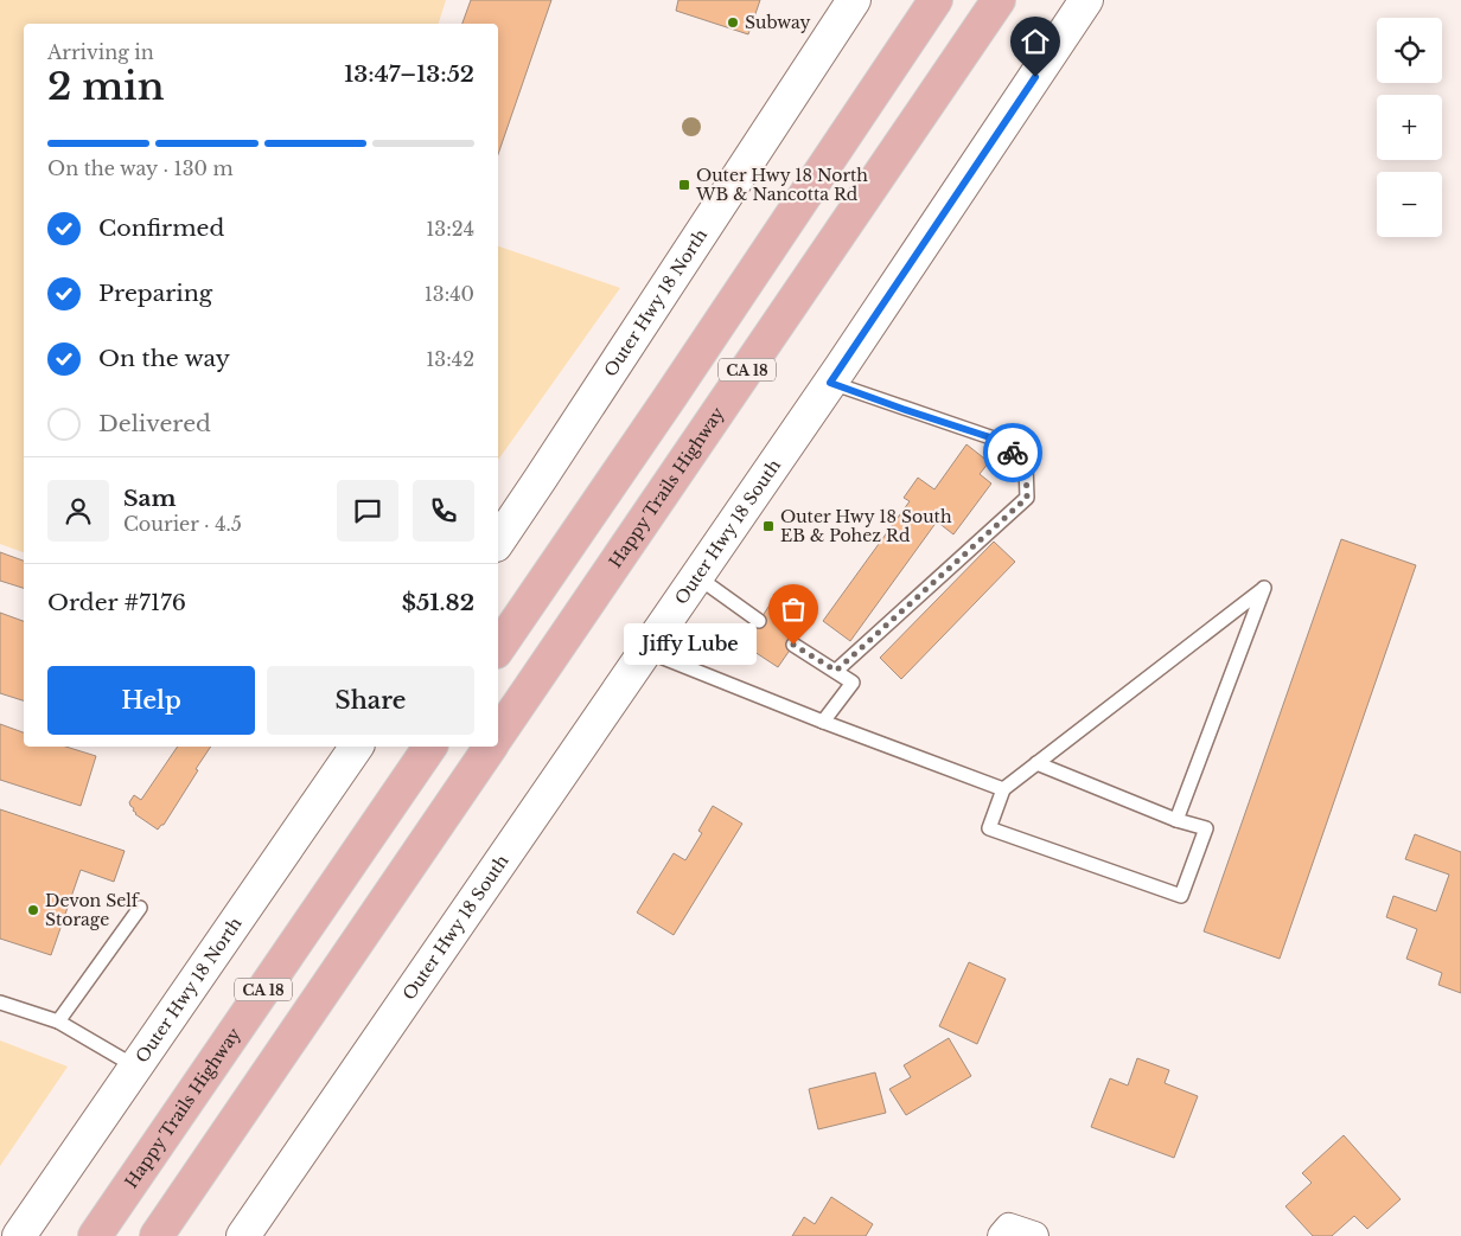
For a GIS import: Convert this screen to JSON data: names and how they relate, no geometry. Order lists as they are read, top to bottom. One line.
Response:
{"streets":{"main road":["CA 18","Happy Trails Highway"],"street":["Outer Hwy 18 North","Outer Hwy 18 South"]},"places":{"other":["Subway","Jiffy Lube","Devon Self Storage"],"transit":["Outer Hwy 18 North WB & Nancotta Rd","Outer Hwy 18 South EB & Pohez Rd"]},"page":{"map_buttons":["+","−"],"heading":["2 min","Arriving in","13:47–13:52"],"panel":["Sam","Courier · 4.5","Order #7176","$51.82"],"bar":"On the way · 130 m","list":[["Confirmed","13:24"],["Preparing","13:40"],["On the way","13:42"],"Delivered"],"bubble":"Jiffy Lube","buttons":["Help","Share"]}}
